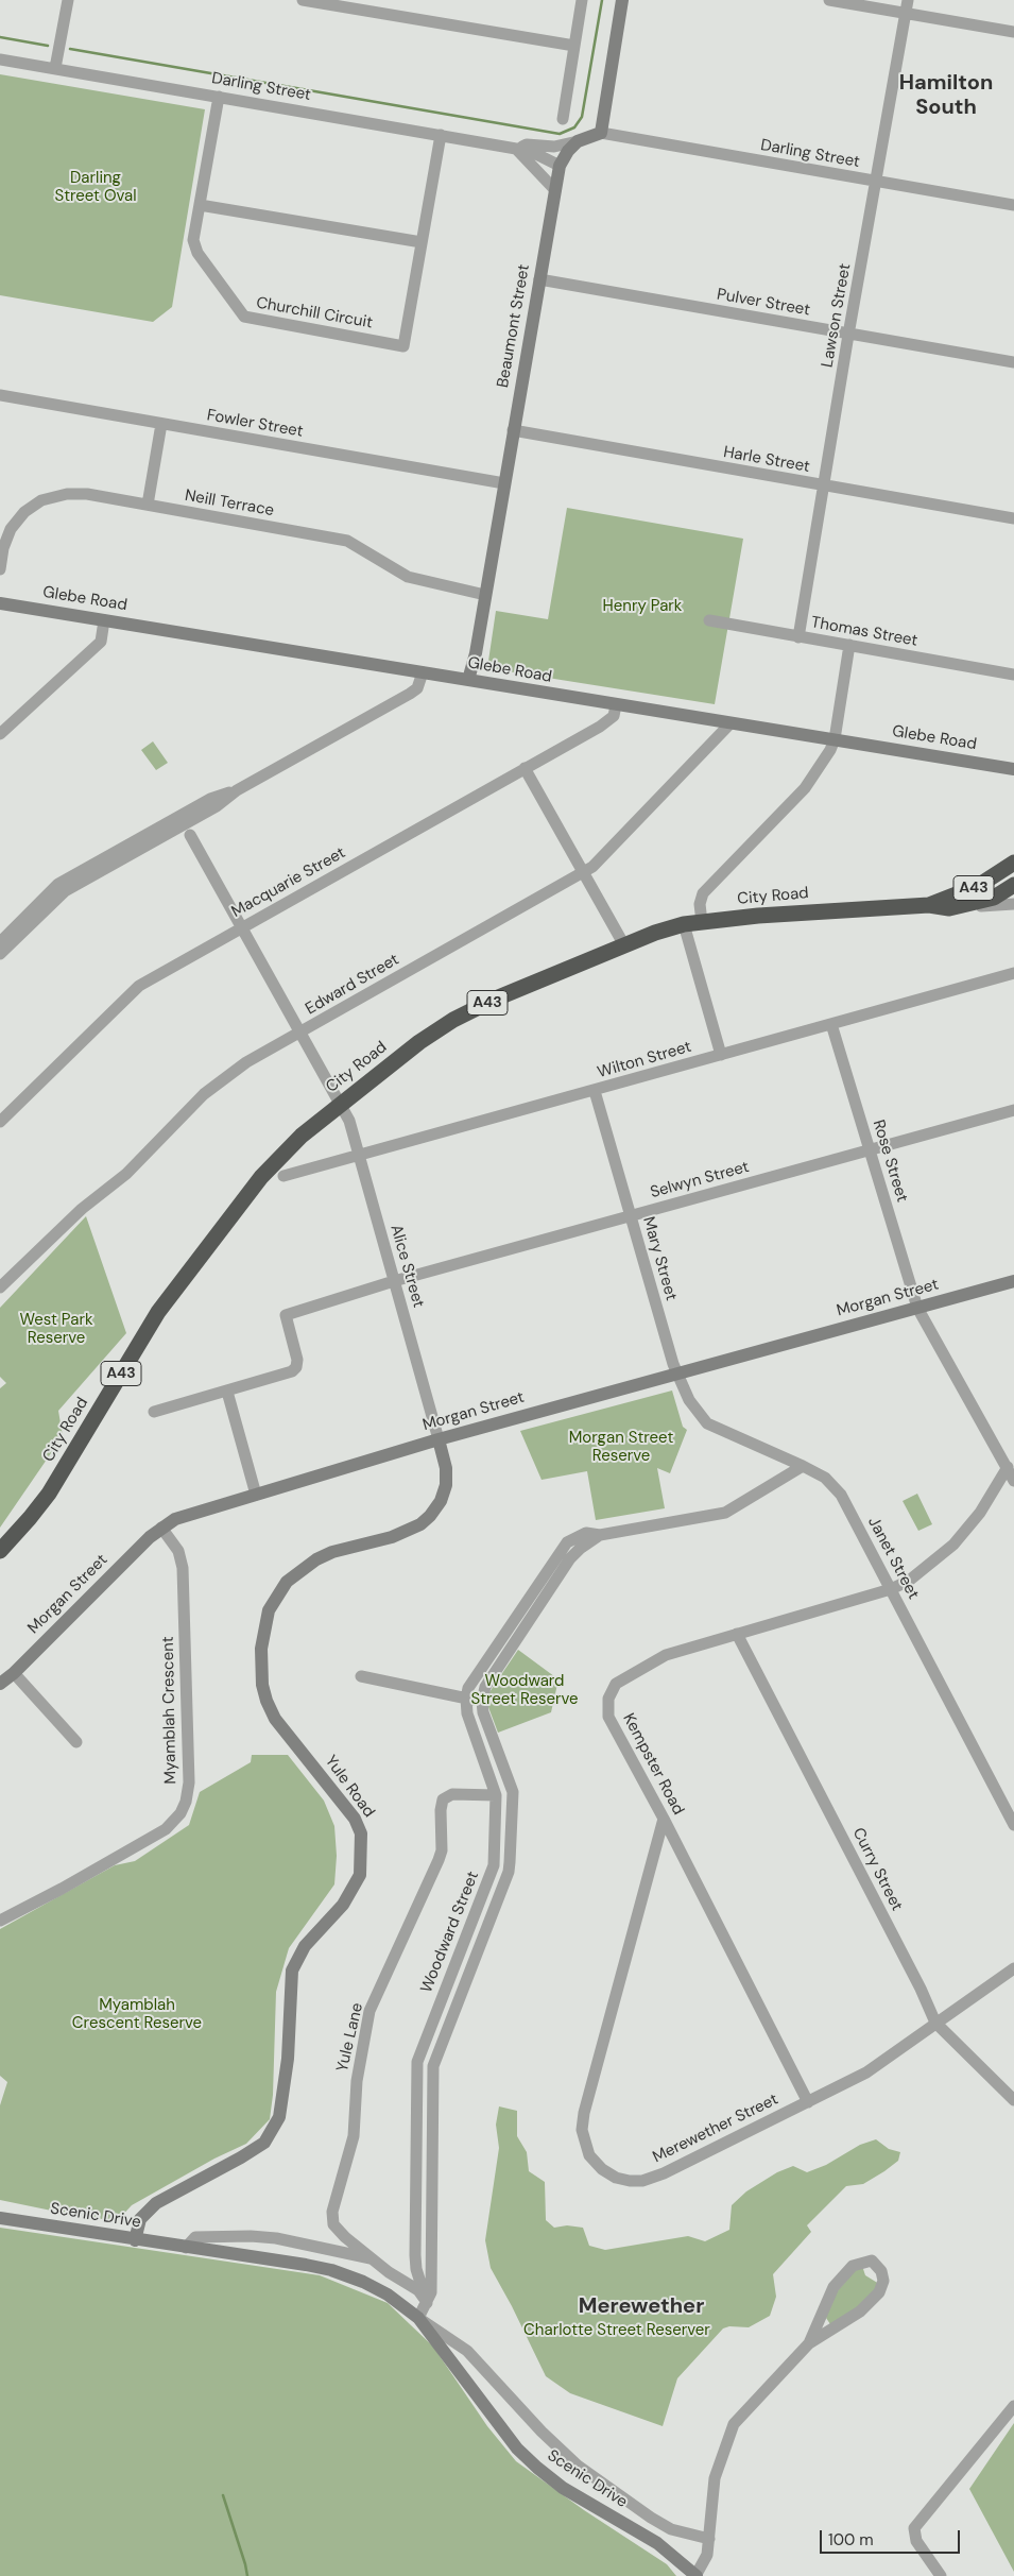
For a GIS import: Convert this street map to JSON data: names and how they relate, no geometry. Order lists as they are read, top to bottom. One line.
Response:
{"streets":{"highway":["A43","City Road"],"street":["Darling Street","Pulver Street","Churchill Circuit","Lawson Street","Beaumont Street","Fowler Street","Harle Street","Neill Terrace","Glebe Road","Thomas Street","Macquarie Street","Edward Street","Wilton Street","Rose Street","Selwyn Street","Mary Street","Alice Street","Morgan Street","Janet Street","Myamblah Crescent","Kempster Road","Yule Road","Curry Street","Woodward Street","Yule Lane","Merewether Street","Scenic Drive"]},"crossings":[["Darling Street","Churchill Circuit"],["Darling Street","Lawson Street"],["Darling Street","Beaumont Street"],["Pulver Street","Lawson Street"],["Pulver Street","Beaumont Street"],["Lawson Street","Harle Street"],["Lawson Street","Thomas Street"],["Beaumont Street","Fowler Street"],["Beaumont Street","Harle Street"],["Beaumont Street","Neill Terrace"],["Beaumont Street","Glebe Road"],["Glebe Road","Macquarie Street"],["Glebe Road","Edward Street"],["Macquarie Street","Alice Street"],["City Road","Alice Street"],["Edward Street","Alice Street"],["Wilton Street","Rose Street"],["Wilton Street","Mary Street"],["Wilton Street","Alice Street"],["Rose Street","Selwyn Street"],["Rose Street","Morgan Street"],["Rose Street","Kempster Road"],["Selwyn Street","Mary Street"],["Selwyn Street","Alice Street"],["Mary Street","Morgan Street"],["Mary Street","Janet Street"],["Alice Street","Morgan Street"],["Alice Street","Yule Road"],["Morgan Street","Janet Street"],["Morgan Street","Myamblah Crescent"],["Morgan Street","Yule Road"],["Janet Street","Kempster Road"],["Kempster Road","Curry Street"],["Kempster Road","Merewether Street"],["Yule Road","Scenic Drive"],["Curry Street","Merewether Street"],["Woodward Street","Yule Lane"],["Woodward Street","Scenic Drive"]],"districts":["Hamilton South","Merewether"],"parks":["Darling Street Oval","Henry Park","West Park Reserve","Morgan Street Reserve","Woodward Street Reserve","Myamblah Crescent Reserve","Charlotte Street Reserver"],"scale_bar":"100 m"}
